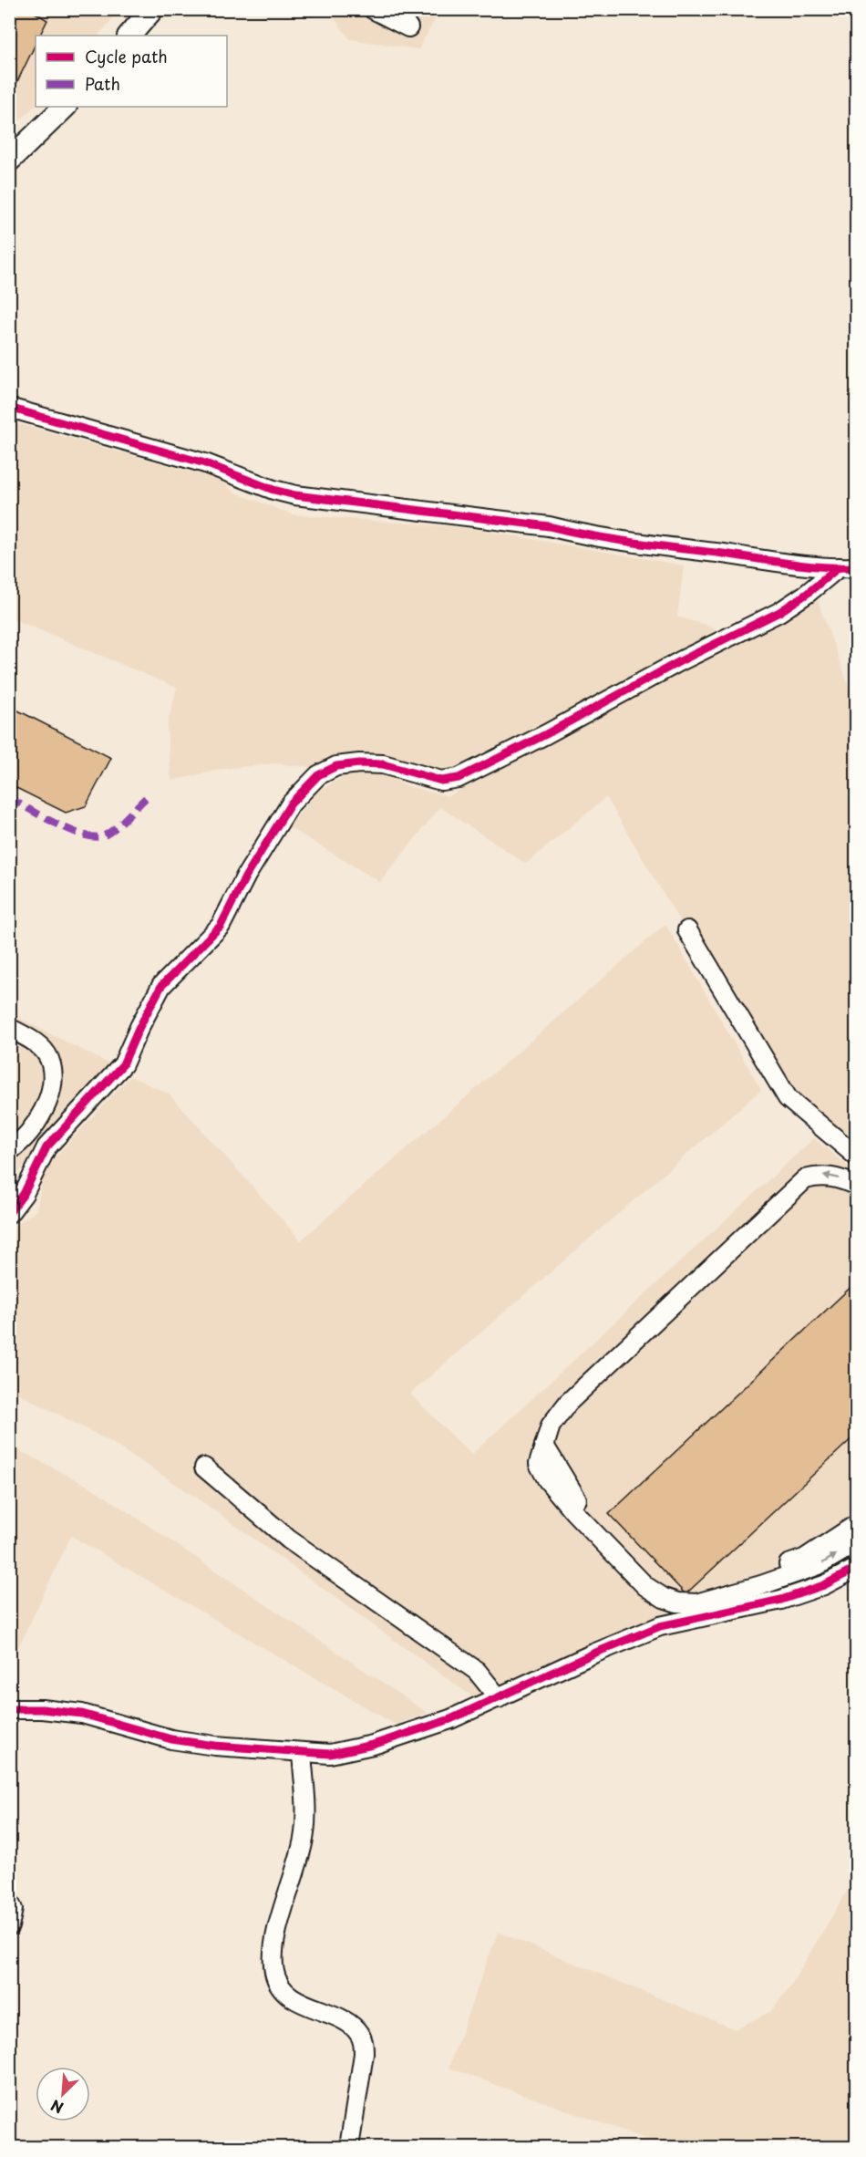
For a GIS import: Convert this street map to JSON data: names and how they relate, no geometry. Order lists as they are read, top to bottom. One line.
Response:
{"legend":["Cycle path","Path"],"north":"bottom left"}
